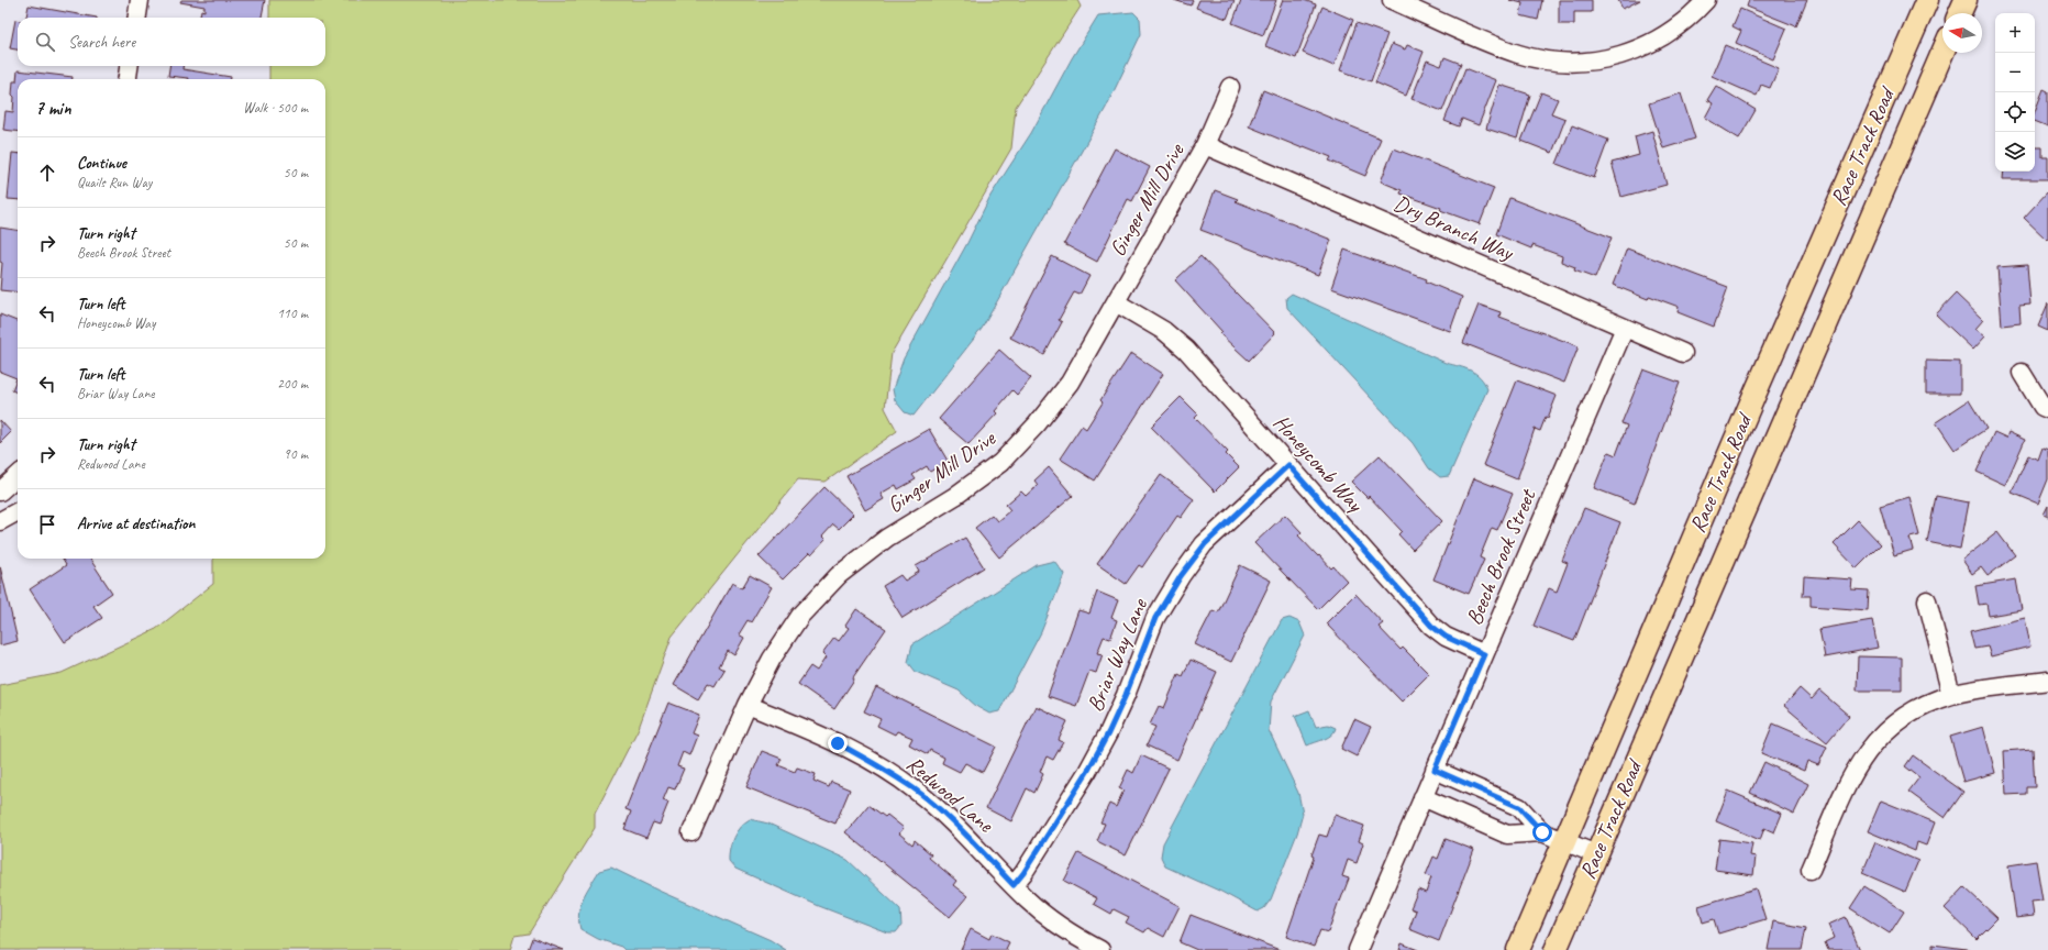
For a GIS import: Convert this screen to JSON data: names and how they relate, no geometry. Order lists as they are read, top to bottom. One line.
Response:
{"streets":{"main road":["Race Track Road"],"street":["Ginger Mill Drive","Dry Branch Way","Honeycomb Way","Beech Brook Street","Briar Way Lane","Redwood Lane"]},"crossings":[["Ginger Mill Drive","Dry Branch Way"],["Ginger Mill Drive","Honeycomb Way"],["Ginger Mill Drive","Redwood Lane"],["Dry Branch Way","Beech Brook Street"],["Honeycomb Way","Beech Brook Street"],["Honeycomb Way","Briar Way Lane"],["Briar Way Lane","Redwood Lane"]],"north":"left","page":{"map_buttons":["+","−"],"search":"Search here","heading":["7 min","Walk · 500 m"],"list":[["Continue","Quails Run Way","50 m"],["Turn right","Beech Brook Street","50 m"],["Turn left","Honeycomb Way","110 m"],["Turn left","Briar Way Lane","200 m"],["Turn right","Redwood Lane","90 m"],"Arrive at destination"]}}
